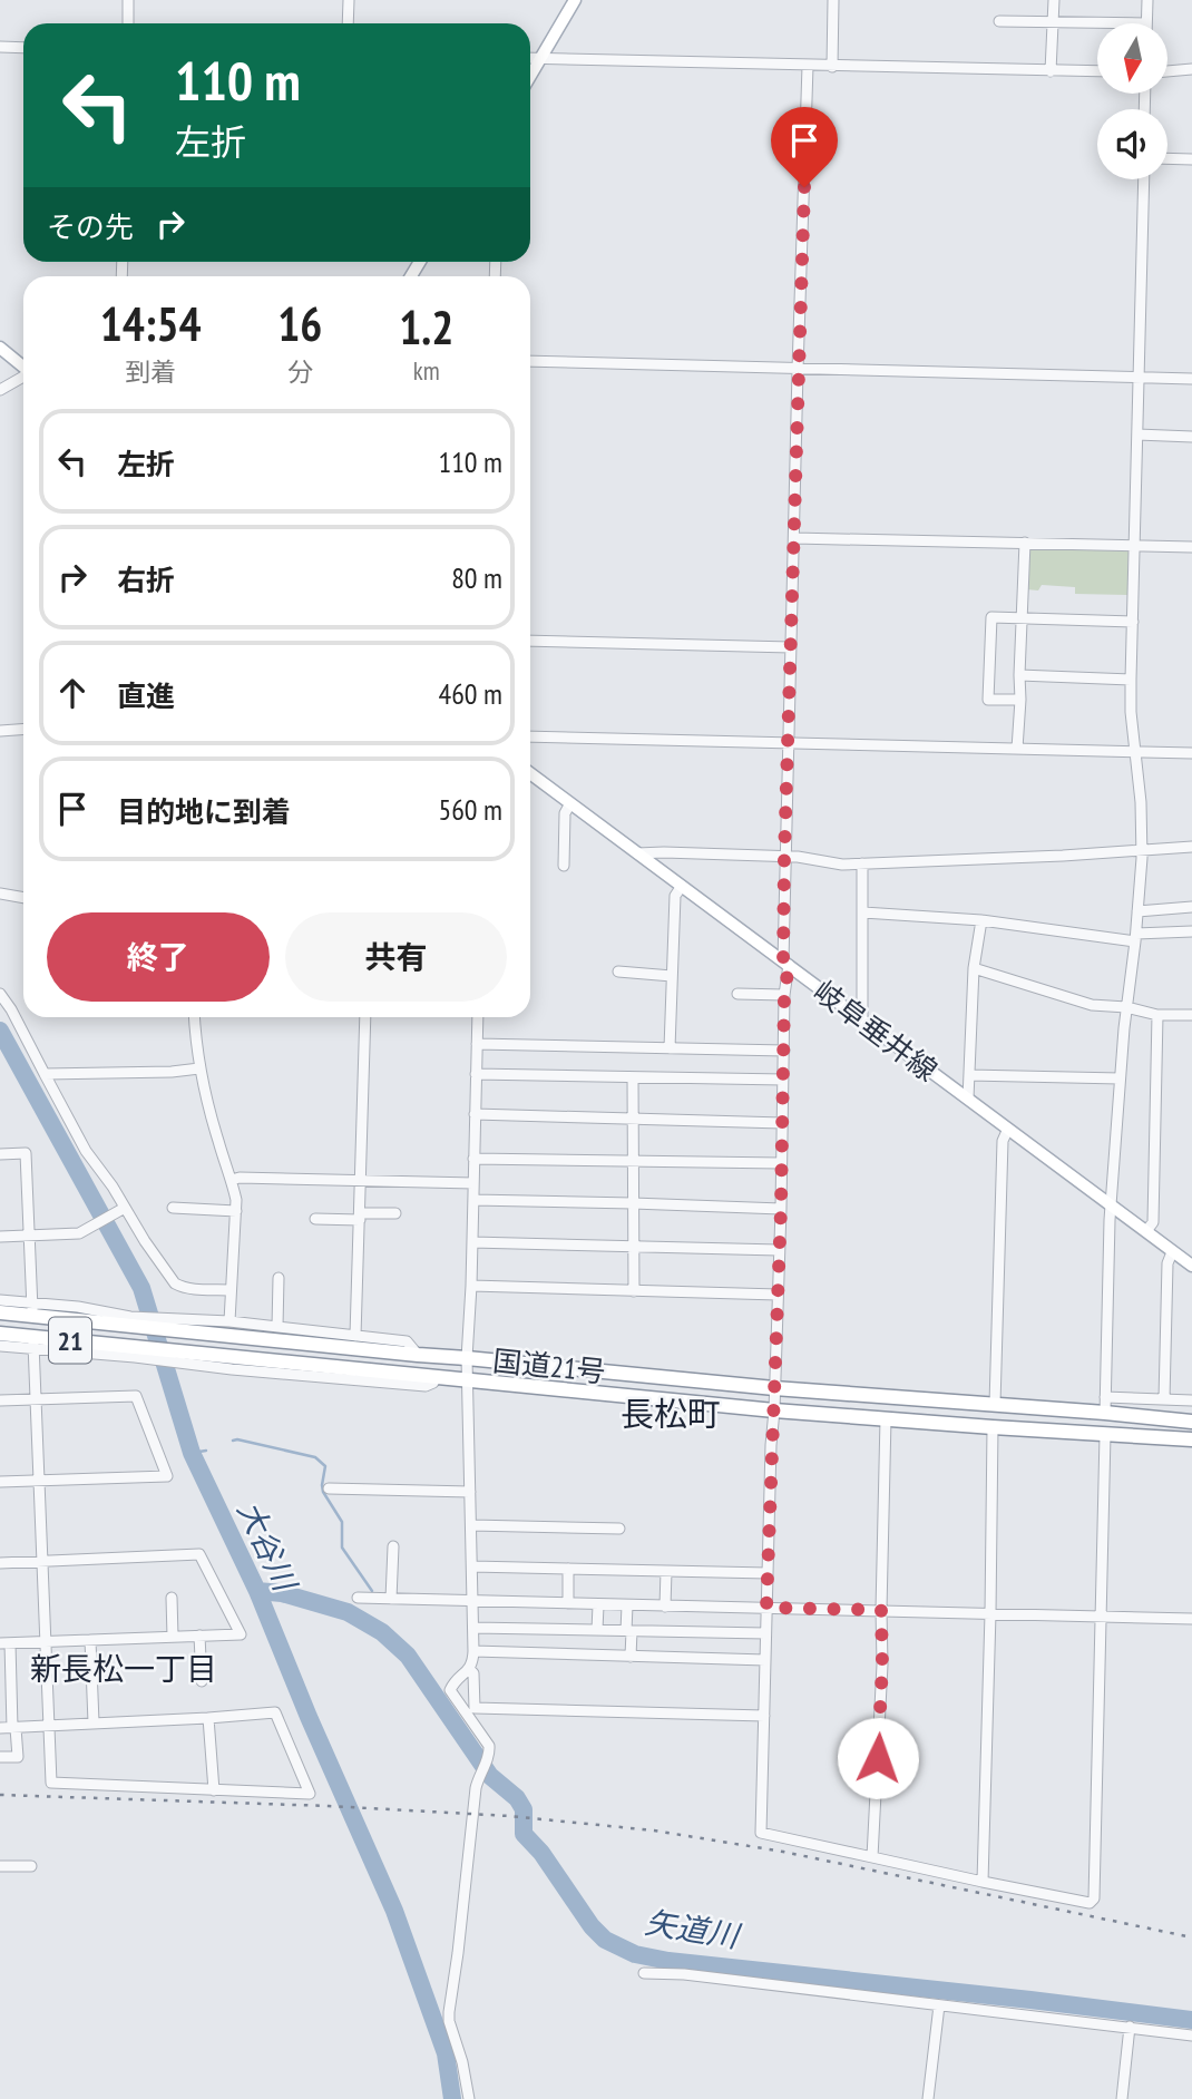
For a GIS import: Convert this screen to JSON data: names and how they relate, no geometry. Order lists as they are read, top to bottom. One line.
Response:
{"streets":{"highway":["21","国道21号"],"main road":["岐阜垂井線"]},"districts":["長松町","新長松一丁目"],"water":["大谷川","矢道川"],"north":"bottom","page":{"turn":["110 m","左折"],"then":"その先","eta":["14:54","到着","16","分","1.2","km"],"list":[{"name":"左折","value":"110 m"},{"name":"右折","value":"80 m"},{"name":"直進","value":"460 m"},{"name":"目的地に到着","value":"560 m"}],"buttons":["終了","共有"]}}
